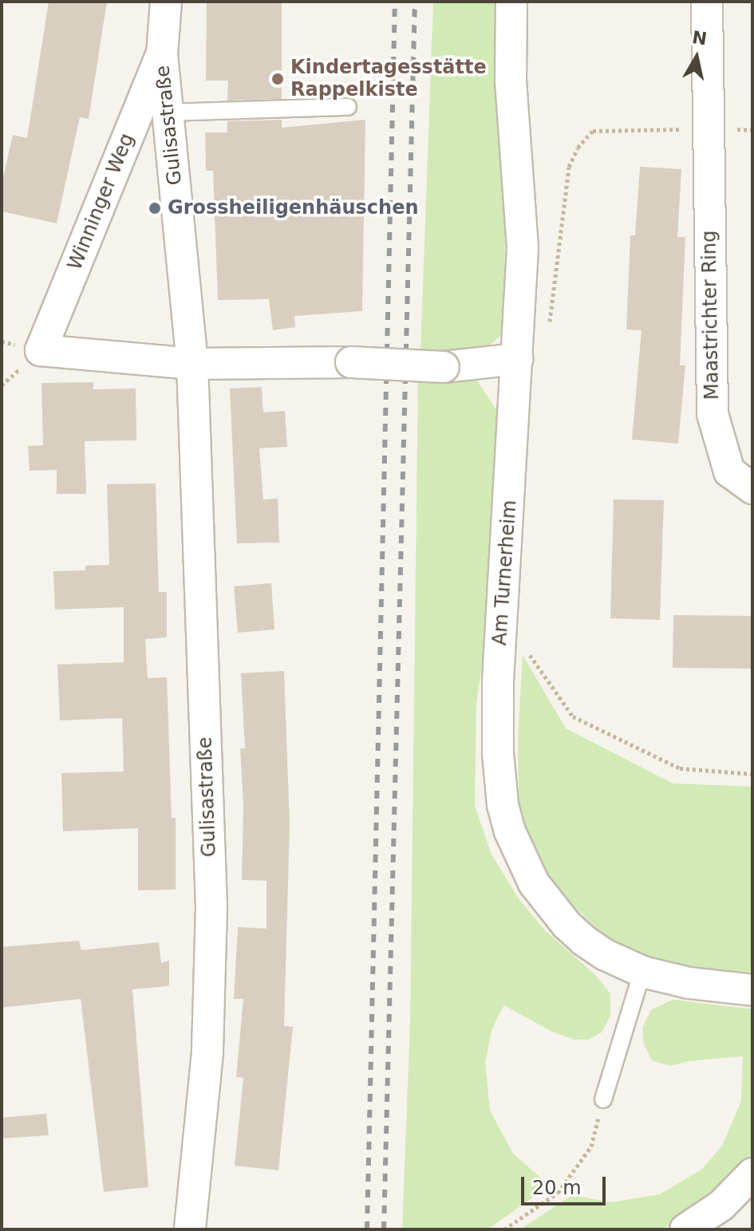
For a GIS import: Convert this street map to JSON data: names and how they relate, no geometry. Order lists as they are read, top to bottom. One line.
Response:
{"streets":{"street":["Gulisastraße","Winninger Weg","Maastrichter Ring","Am Turnerheim"]},"crossings":[["Gulisastraße","Winninger Weg"]],"places":["Kindertagesstätte Rappelkiste","Grossheiligenhäuschen"],"scale_bar":"20 m","north":"top"}
